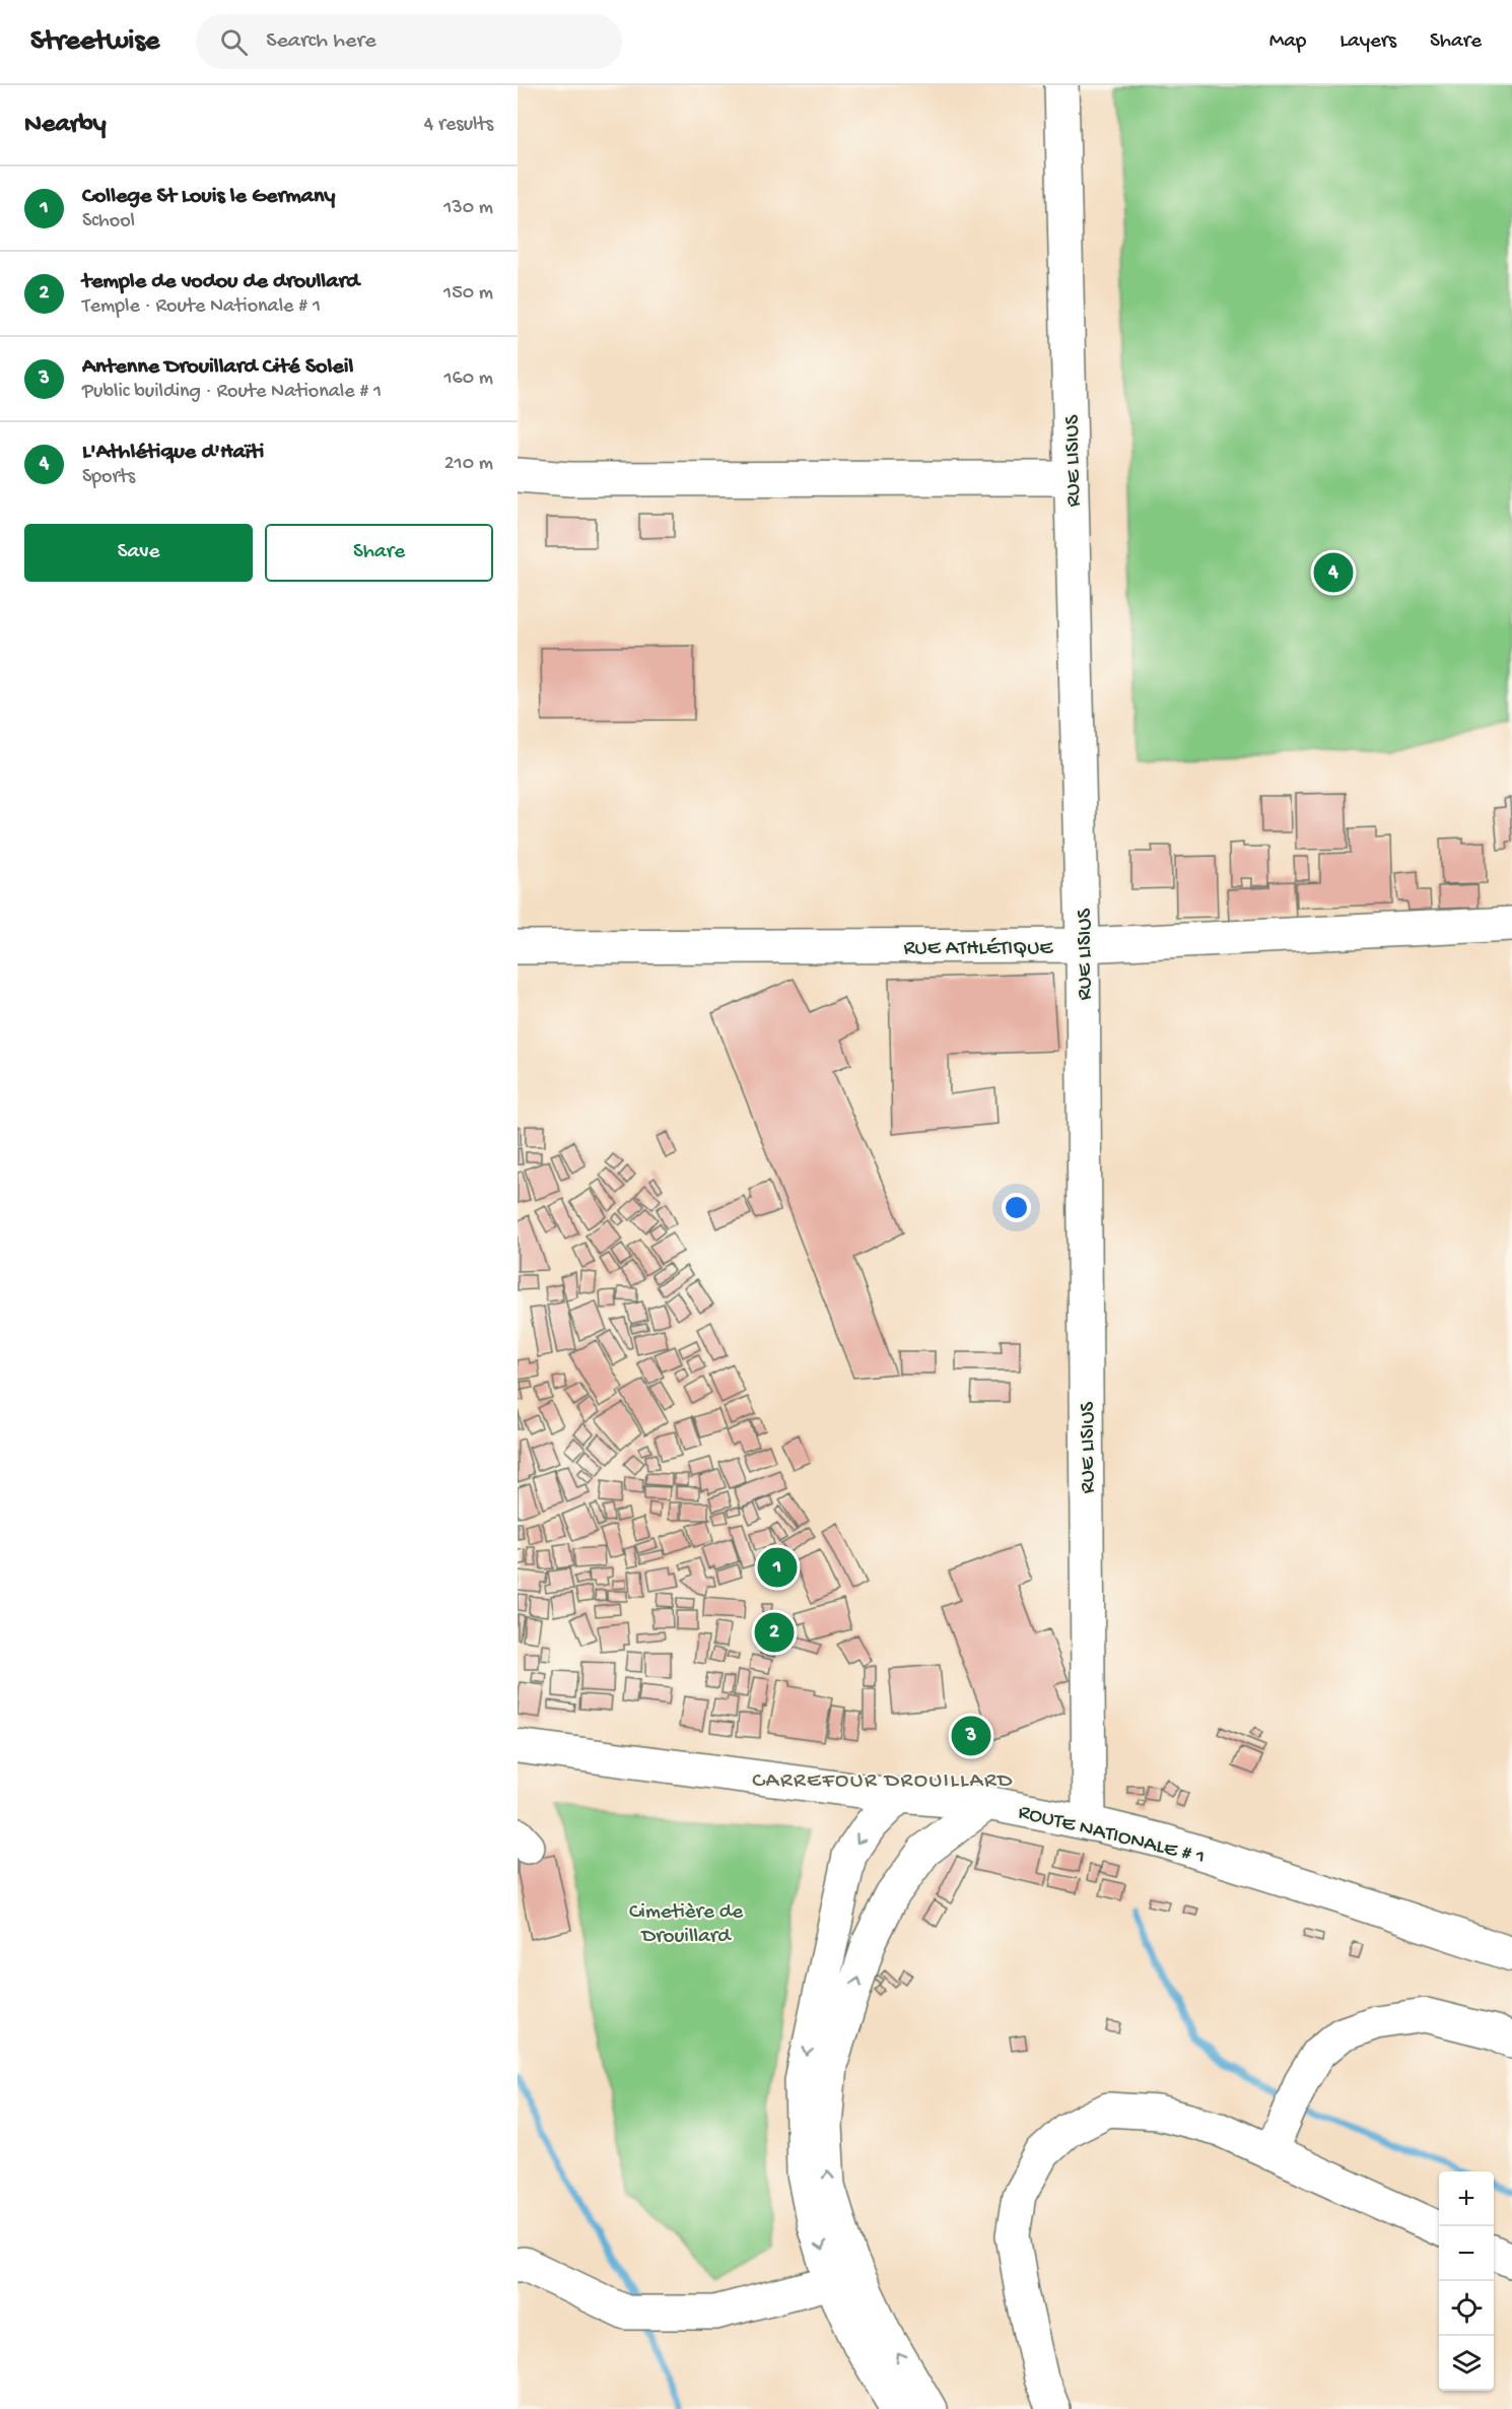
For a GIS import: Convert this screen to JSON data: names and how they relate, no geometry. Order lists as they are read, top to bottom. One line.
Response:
{"streets":{"street":["RUE LISIUS","RUE ATHLÉTIQUE","ROUTE NATIONALE # 1"]},"crossings":[["RUE LISIUS","RUE ATHLÉTIQUE"],["RUE LISIUS","ROUTE NATIONALE # 1"]],"districts":["CARREFOUR DROUILLARD"],"parks":["Cimetière de Drouillard"],"page":{"header":"Streetwise","search":"Search here","nav":["Map","Layers","Share"],"heading":["Nearby","4 results"],"list":[{"mark":"1","name":"College St Louis le Germany","note":"School","value":"130 m"},{"mark":"2","name":"temple de vodou de droullard","note":"Temple · Route Nationale # 1","value":"150 m"},{"mark":"3","name":"Antenne Drouillard Cité Soleil","note":"Public building · Route Nationale # 1","value":"160 m"},{"mark":"4","name":"L'Athlétique d'Haïti","note":"Sports","value":"210 m"}],"buttons":["Save","Share"],"pins":["4","1","2","3"],"map_buttons":["+","−"]}}
